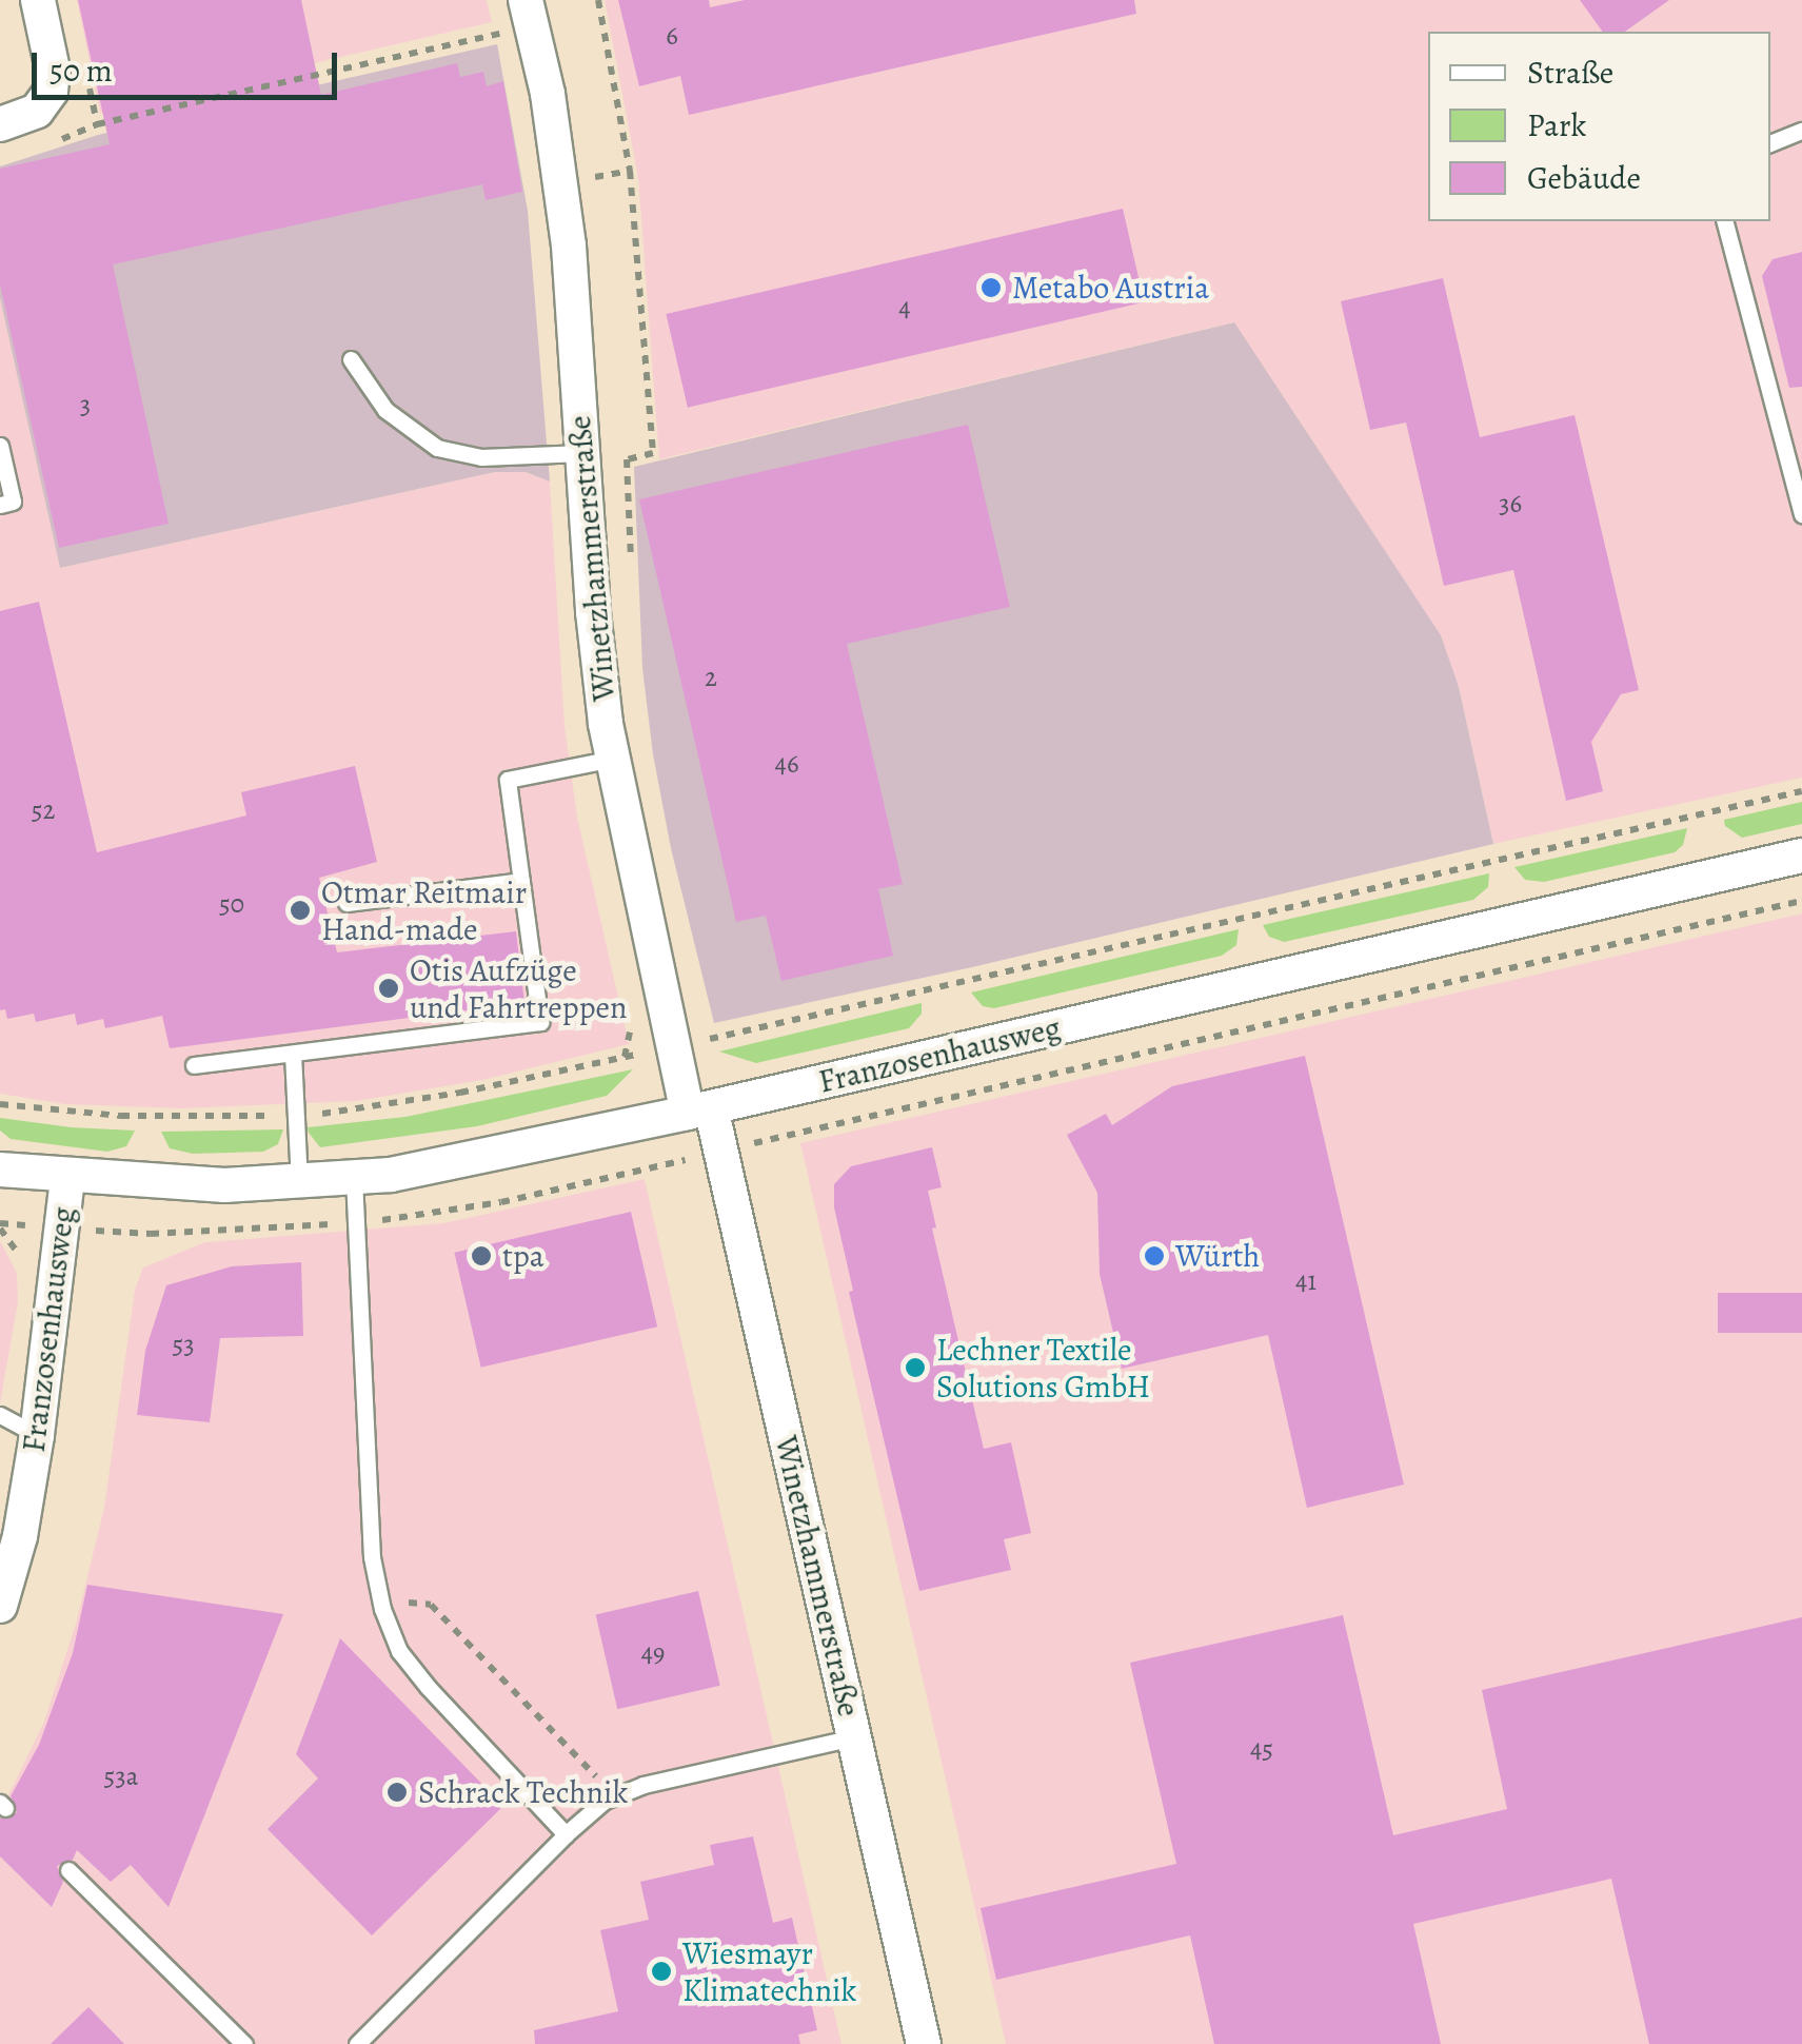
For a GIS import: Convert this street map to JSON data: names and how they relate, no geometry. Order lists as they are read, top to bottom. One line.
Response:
{"streets":{"street":["Winetzhammerstraße","Franzosenhausweg"]},"crossings":[["Winetzhammerstraße","Franzosenhausweg"]],"places":["Metabo Austria","Otmar Reitmair Hand-made","Otis Aufzüge und Fahrtreppen","tpa","Würth","Lechner Textile Solutions GmbH","Schrack Technik","Wiesmayr Klimatechnik"],"house_numbers":["6","4","3","36","2","46","52","50","41","53","49","45","53a"],"legend":["Straße","Park","Gebäude"],"scale_bar":"50 m"}
